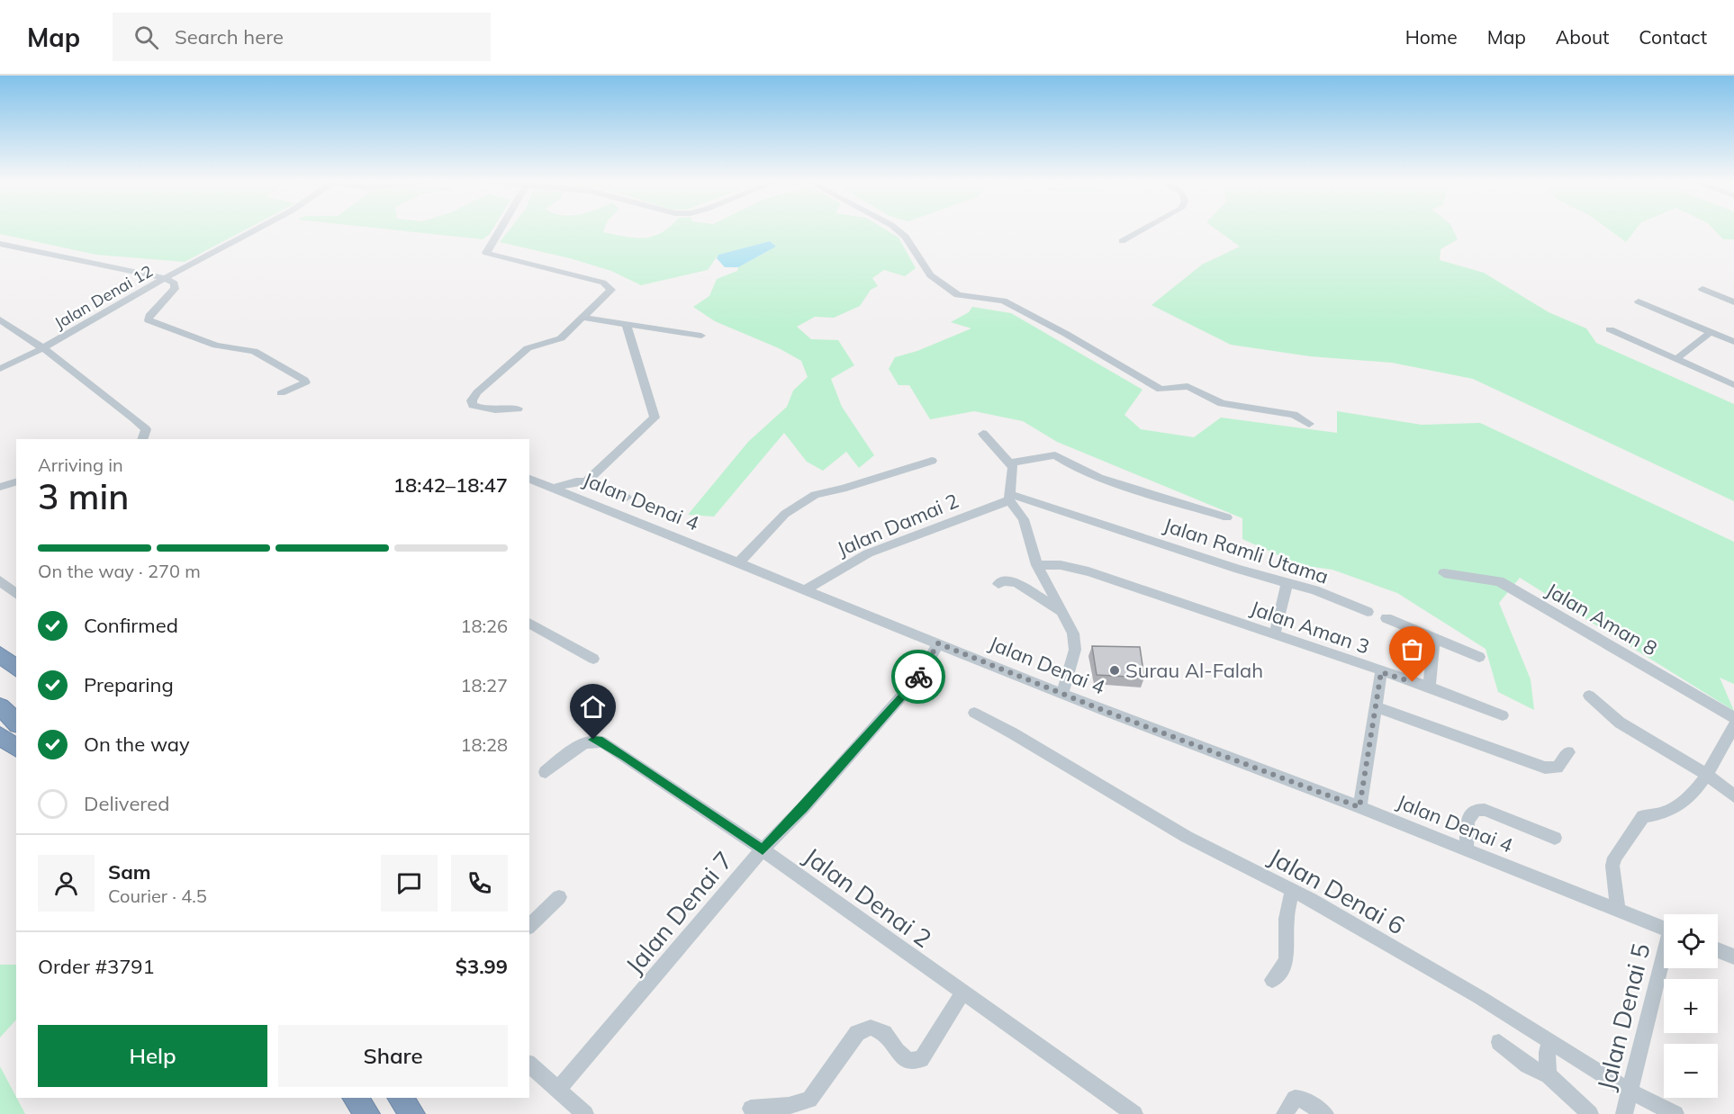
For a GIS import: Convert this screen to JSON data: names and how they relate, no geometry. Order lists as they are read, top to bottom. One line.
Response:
{"streets":{"street":["Jalan Denai 12","Jalan Denai 4","Jalan Damai 2","Jalan Ramli Utama","Jalan Aman 8","Jalan Aman 3","Jalan Denai 6","Jalan Denai 2","Jalan Denai 7","Jalan Denai 5"]},"crossings":[["Jalan Denai 4","Jalan Damai 2"],["Jalan Denai 4","Jalan Denai 7"],["Jalan Damai 2","Jalan Ramli Utama"],["Jalan Denai 6","Jalan Denai 5"],["Jalan Denai 2","Jalan Denai 7"]],"places":["Surau Al-Falah"],"page":{"header":"Map","search":"Search here","nav":["Home","Map","About","Contact"],"heading":["3 min","Arriving in","18:42–18:47"],"panel":["Sam","Courier · 4.5","Order #3791","$3.99"],"bar":"On the way · 270 m","list":[["Confirmed","18:26"],["Preparing","18:27"],["On the way","18:28"],"Delivered"],"map_buttons":["+","−"],"buttons":["Help","Share"]}}
